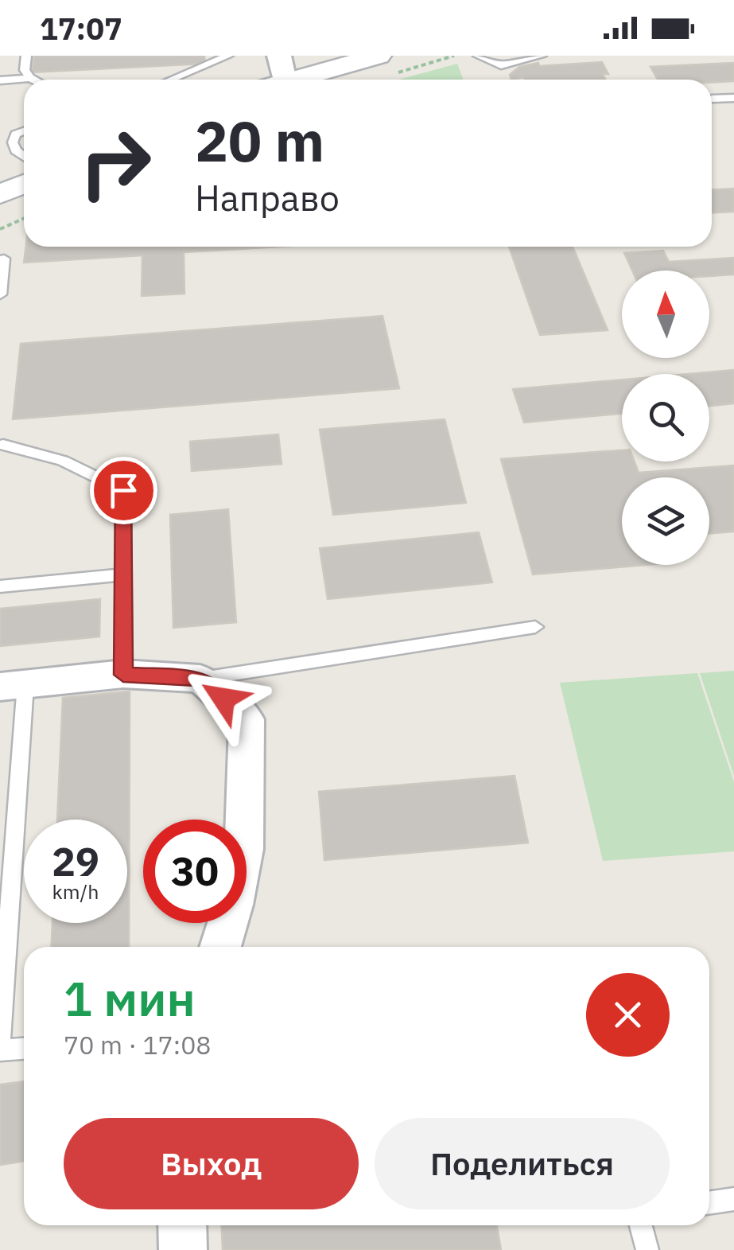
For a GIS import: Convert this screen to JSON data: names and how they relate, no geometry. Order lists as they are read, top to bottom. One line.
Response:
{"north":"top","page":{"status":"17:07","turn":["20 m","Направо"],"speed":"29 km/h","limit":"30","heading":["1 мин","70 m · 17:08"],"buttons":["Выход","Поделиться"]}}
